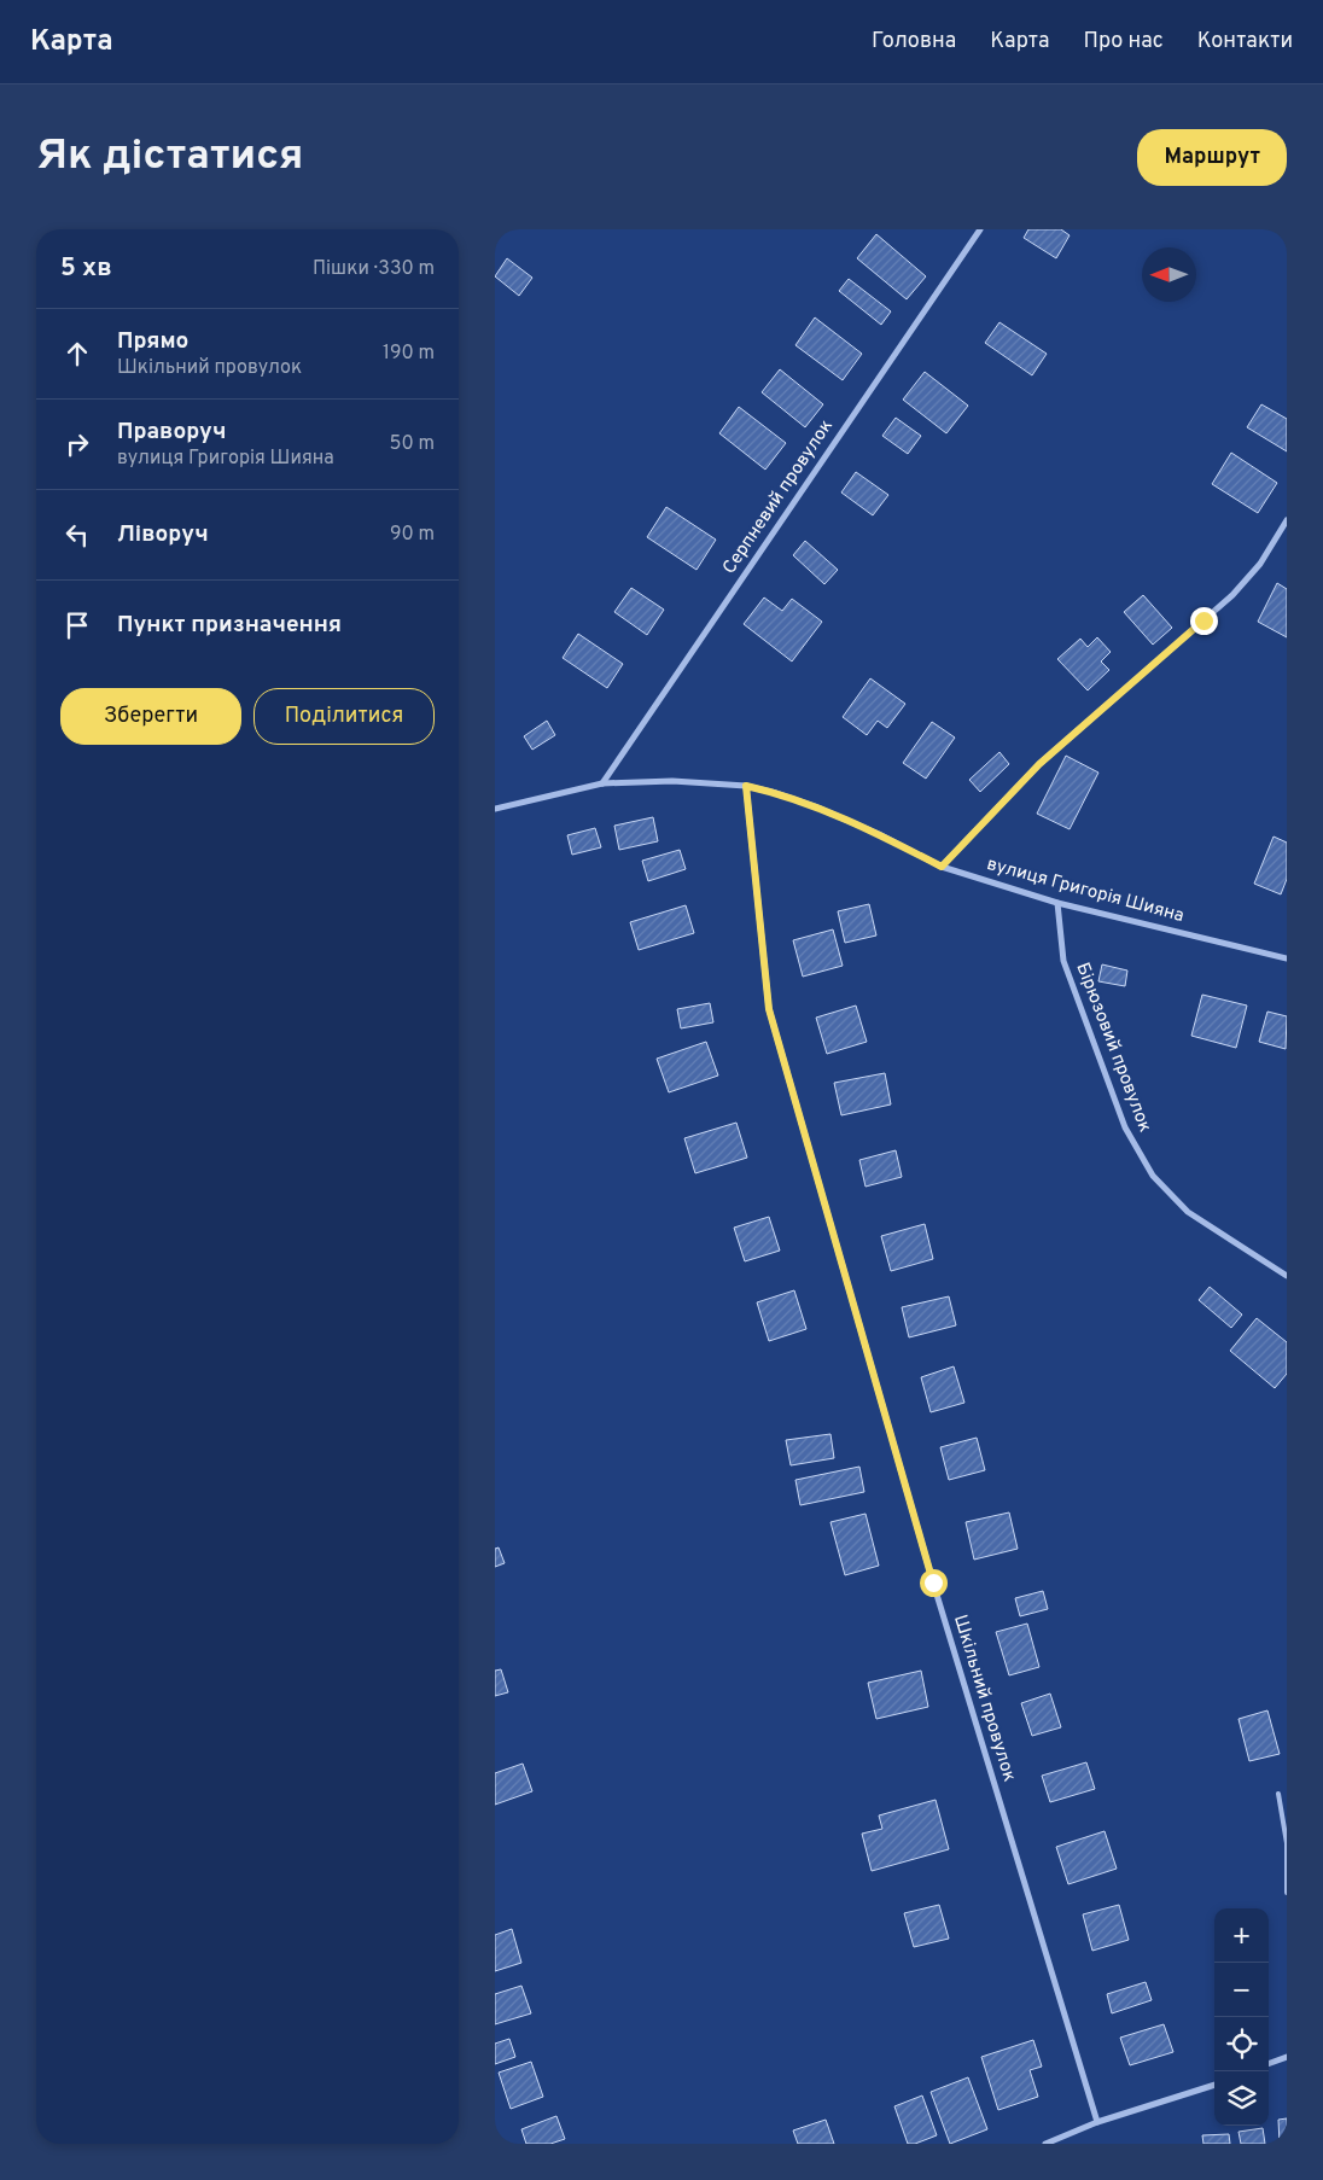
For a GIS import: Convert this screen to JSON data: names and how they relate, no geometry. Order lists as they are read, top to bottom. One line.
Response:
{"streets":{"street":["Серпневий провулок","вулиця Григорія Шияна","Бірюзовий провулок","Шкільний провулок"]},"crossings":[["Серпневий провулок","вулиця Григорія Шияна"],["вулиця Григорія Шияна","Бірюзовий провулок"],["вулиця Григорія Шияна","Шкільний провулок"]],"north":"left","page":{"header":"Карта","nav":["Головна","Карта","Про нас","Контакти"],"buttons":["Маршрут",["Зберегти","Поділитися"]],"title":"Як дістатися","heading":["5 хв","Пішки · 330 m"],"list":[["Прямо","Шкільний провулок","190 m"],["Праворуч","вулиця Григорія Шияна","50 m"],["Ліворуч","90 m"],"Пункт призначення"],"map_buttons":["+","−"]}}
